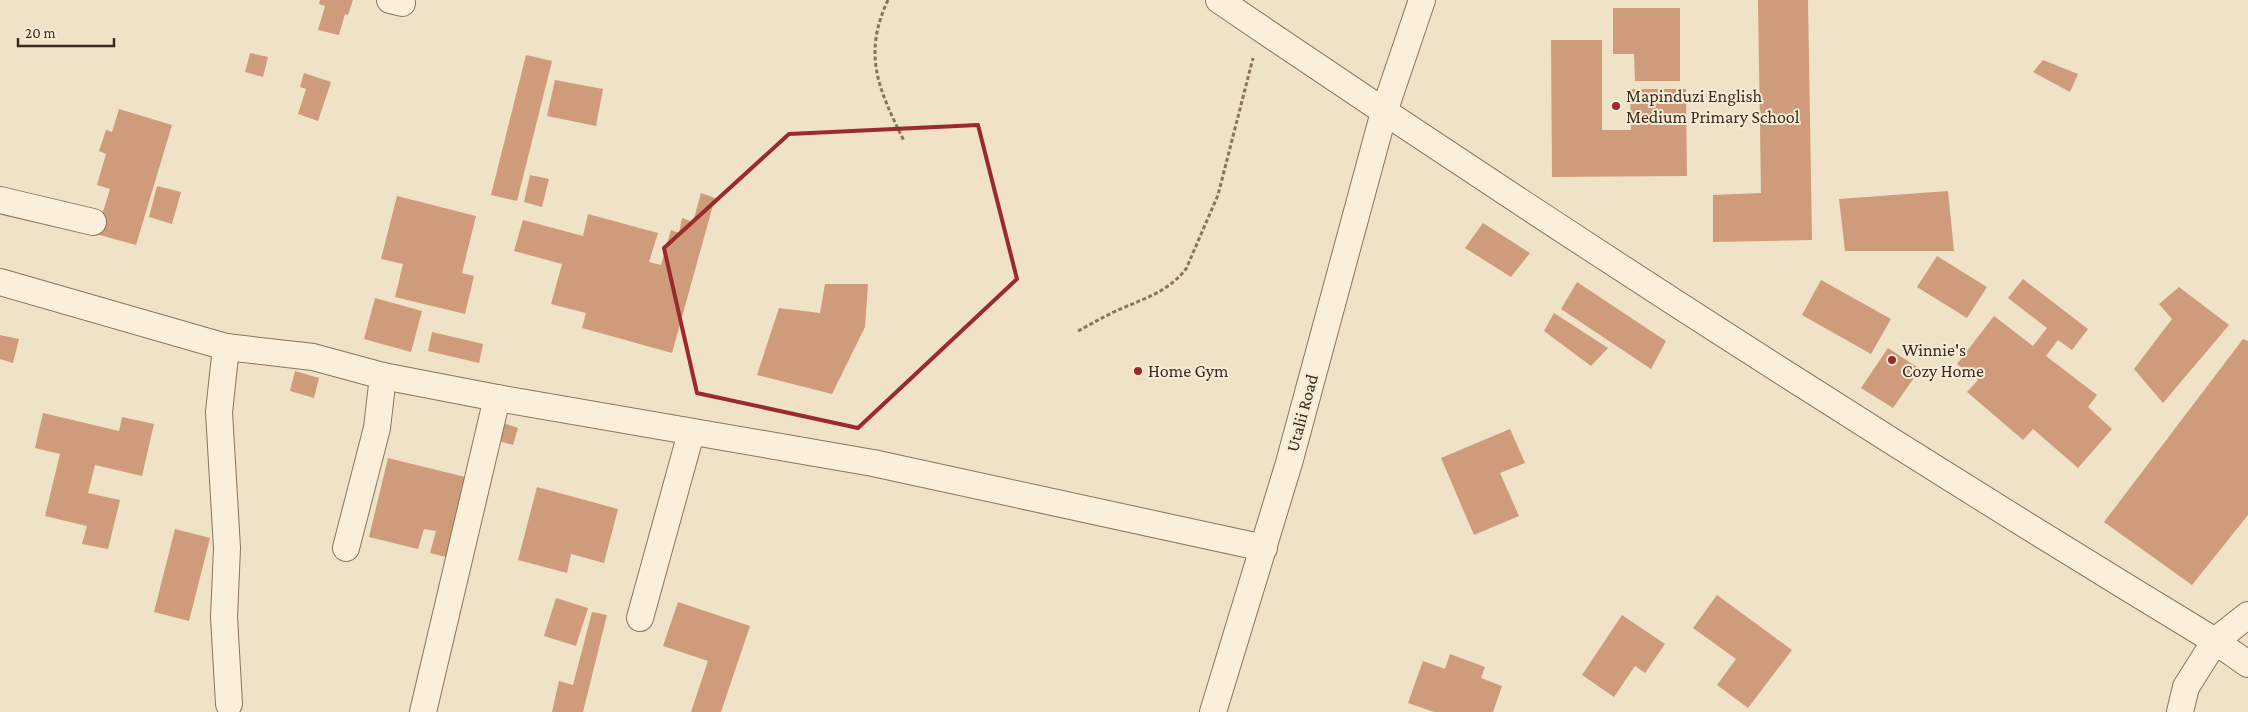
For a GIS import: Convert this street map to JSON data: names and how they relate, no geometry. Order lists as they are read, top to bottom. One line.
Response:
{"streets":{"street":["Utalii Road"]},"places":["Mapinduzi English Medium Primary School","Winnie's Cozy Home","Home Gym"],"scale_bar":"20 m"}
